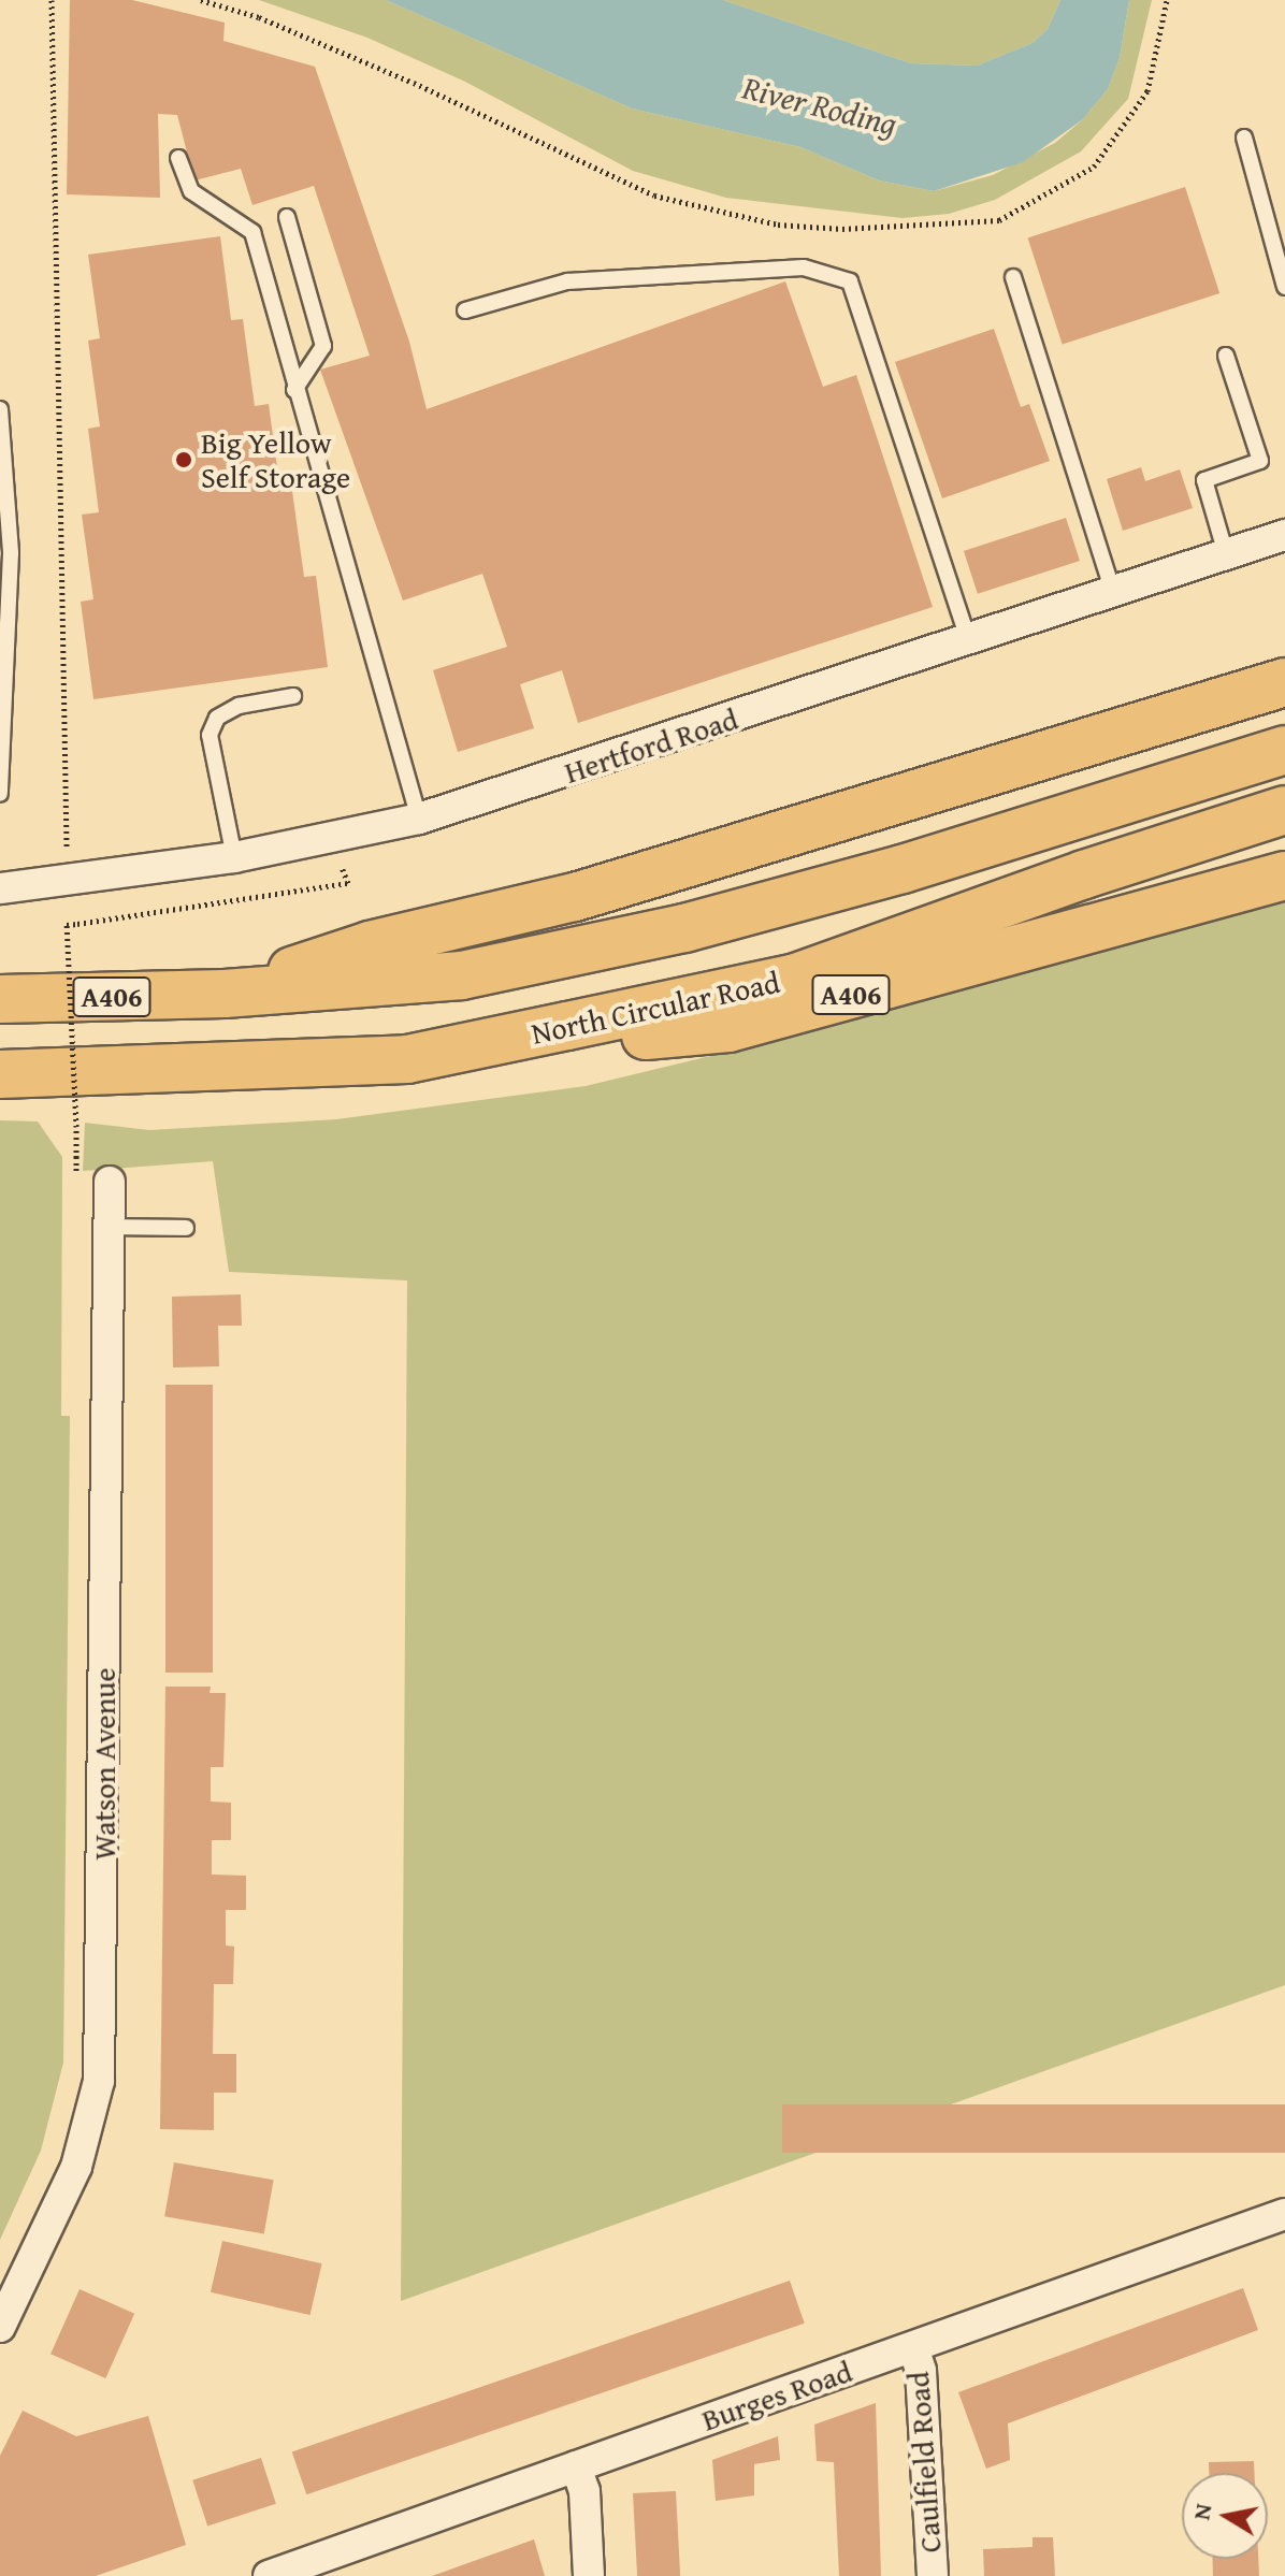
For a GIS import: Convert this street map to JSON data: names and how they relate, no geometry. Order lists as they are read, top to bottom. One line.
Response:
{"streets":{"highway":["A406","North Circular Road"],"street":["Hertford Road","Watson Avenue","Burges Road","Caulfield Road"]},"crossings":[["A406","North Circular Road"],["Burges Road","Caulfield Road"]],"water":["River Roding"],"places":["Big Yellow Self Storage"],"north":"left"}
